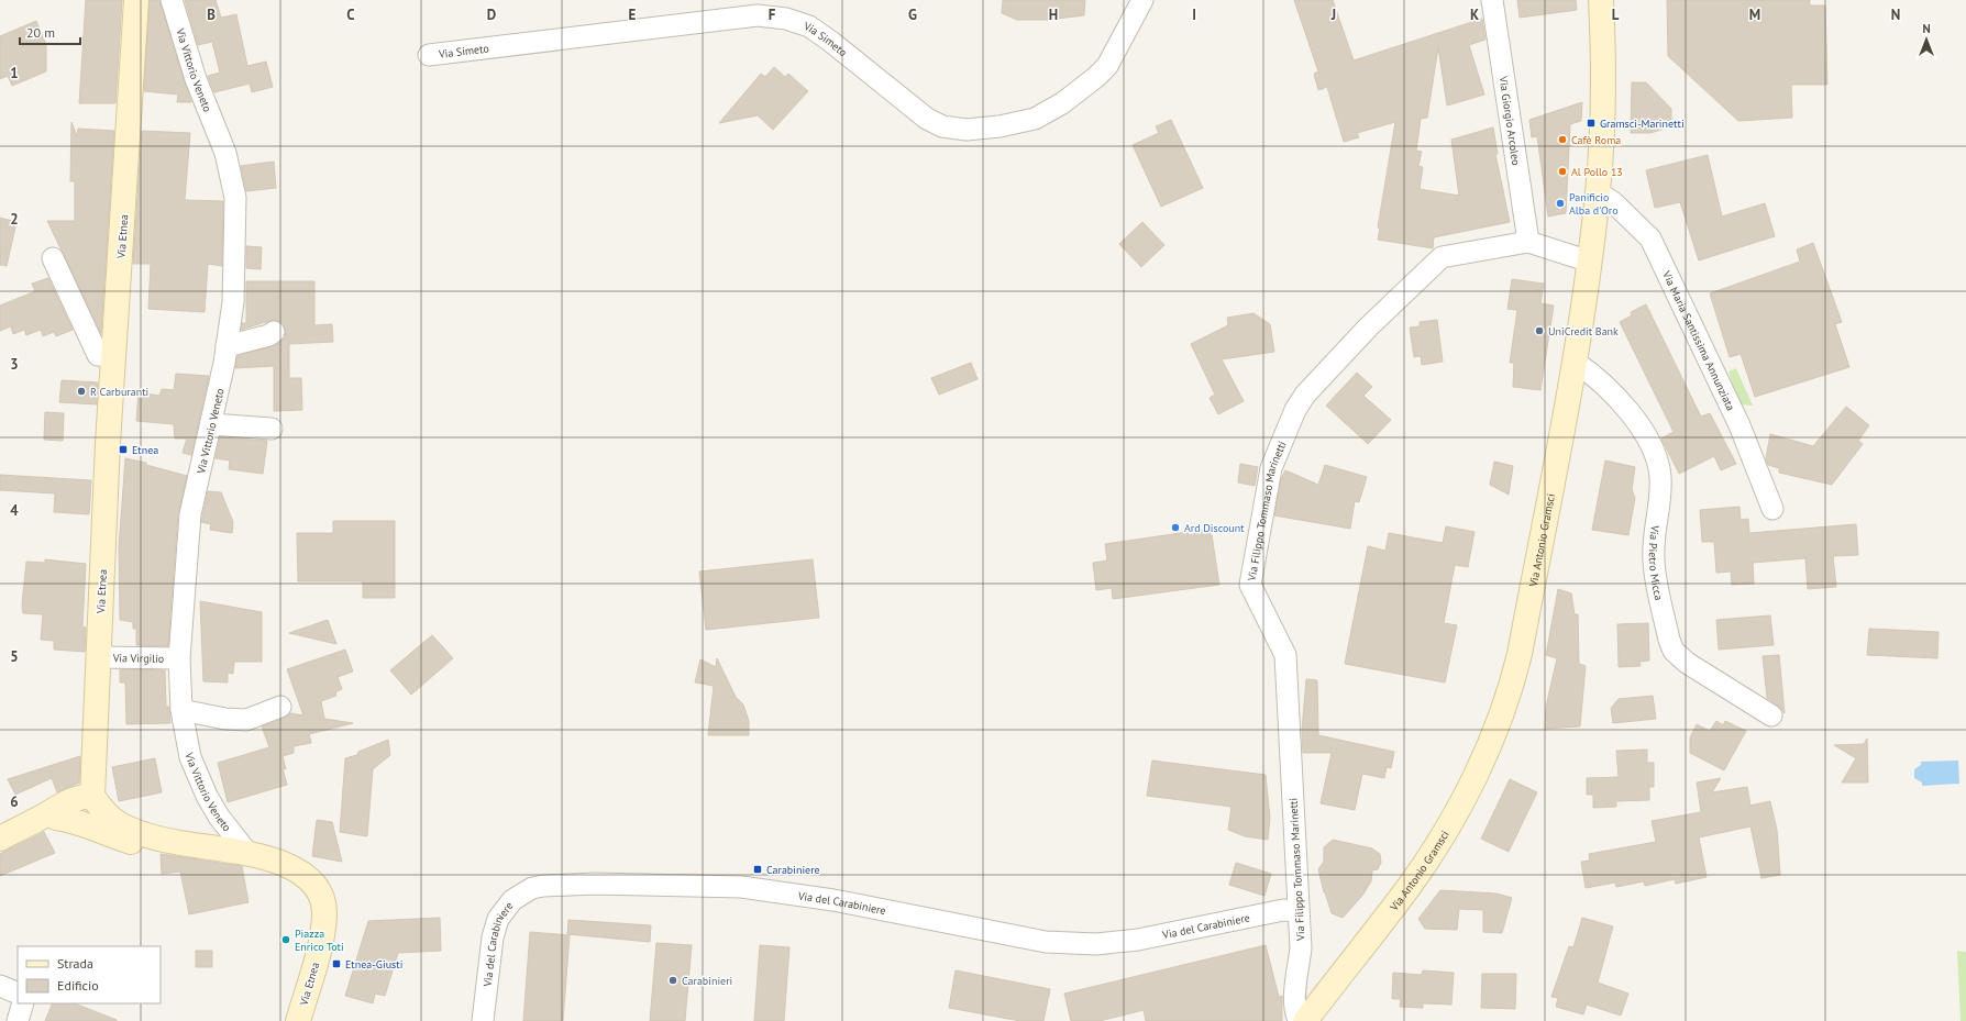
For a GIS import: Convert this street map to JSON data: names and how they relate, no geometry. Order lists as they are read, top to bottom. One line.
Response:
{"streets":{"main road":["Via Etnea","Via Antonio Gramsci"],"street":["Via Simeto","Via Vittorio Veneto","Via Giorgio Arcoleo","Via Maria Santissima Annunziata","Via Filippo Tommaso Marinetti","Via Pietro Micca","Via Virgilio","Via del Carabiniere"]},"crossings":[["Via Vittorio Veneto","Via Etnea"],["Via Vittorio Veneto","Via Virgilio"],["Via Giorgio Arcoleo","Via Filippo Tommaso Marinetti"],["Via Etnea","Via Virgilio"],["Via Maria Santissima Annunziata","Via Antonio Gramsci"],["Via Filippo Tommaso Marinetti","Via Antonio Gramsci"],["Via Filippo Tommaso Marinetti","Via del Carabiniere"],["Via Antonio Gramsci","Via Pietro Micca"]],"places":{"transit":["Gramsci-Marinetti","Etnea","Carabiniere","Etnea-Giusti"],"other":["Cafè Roma","Al Pollo 13","Panificio Alba d'Oro","UniCredit Bank","R Carburanti","Ard Discount","Piazza Enrico Toti","Carabinieri"]},"legend":["Strada","Edificio"],"scale_bar":"20 m","north":"top","grid":{"columns":["B","C","D","E","F","G","H","I","J","K","L","M","N"],"rows":["1","2","3","4","5","6"]}}
